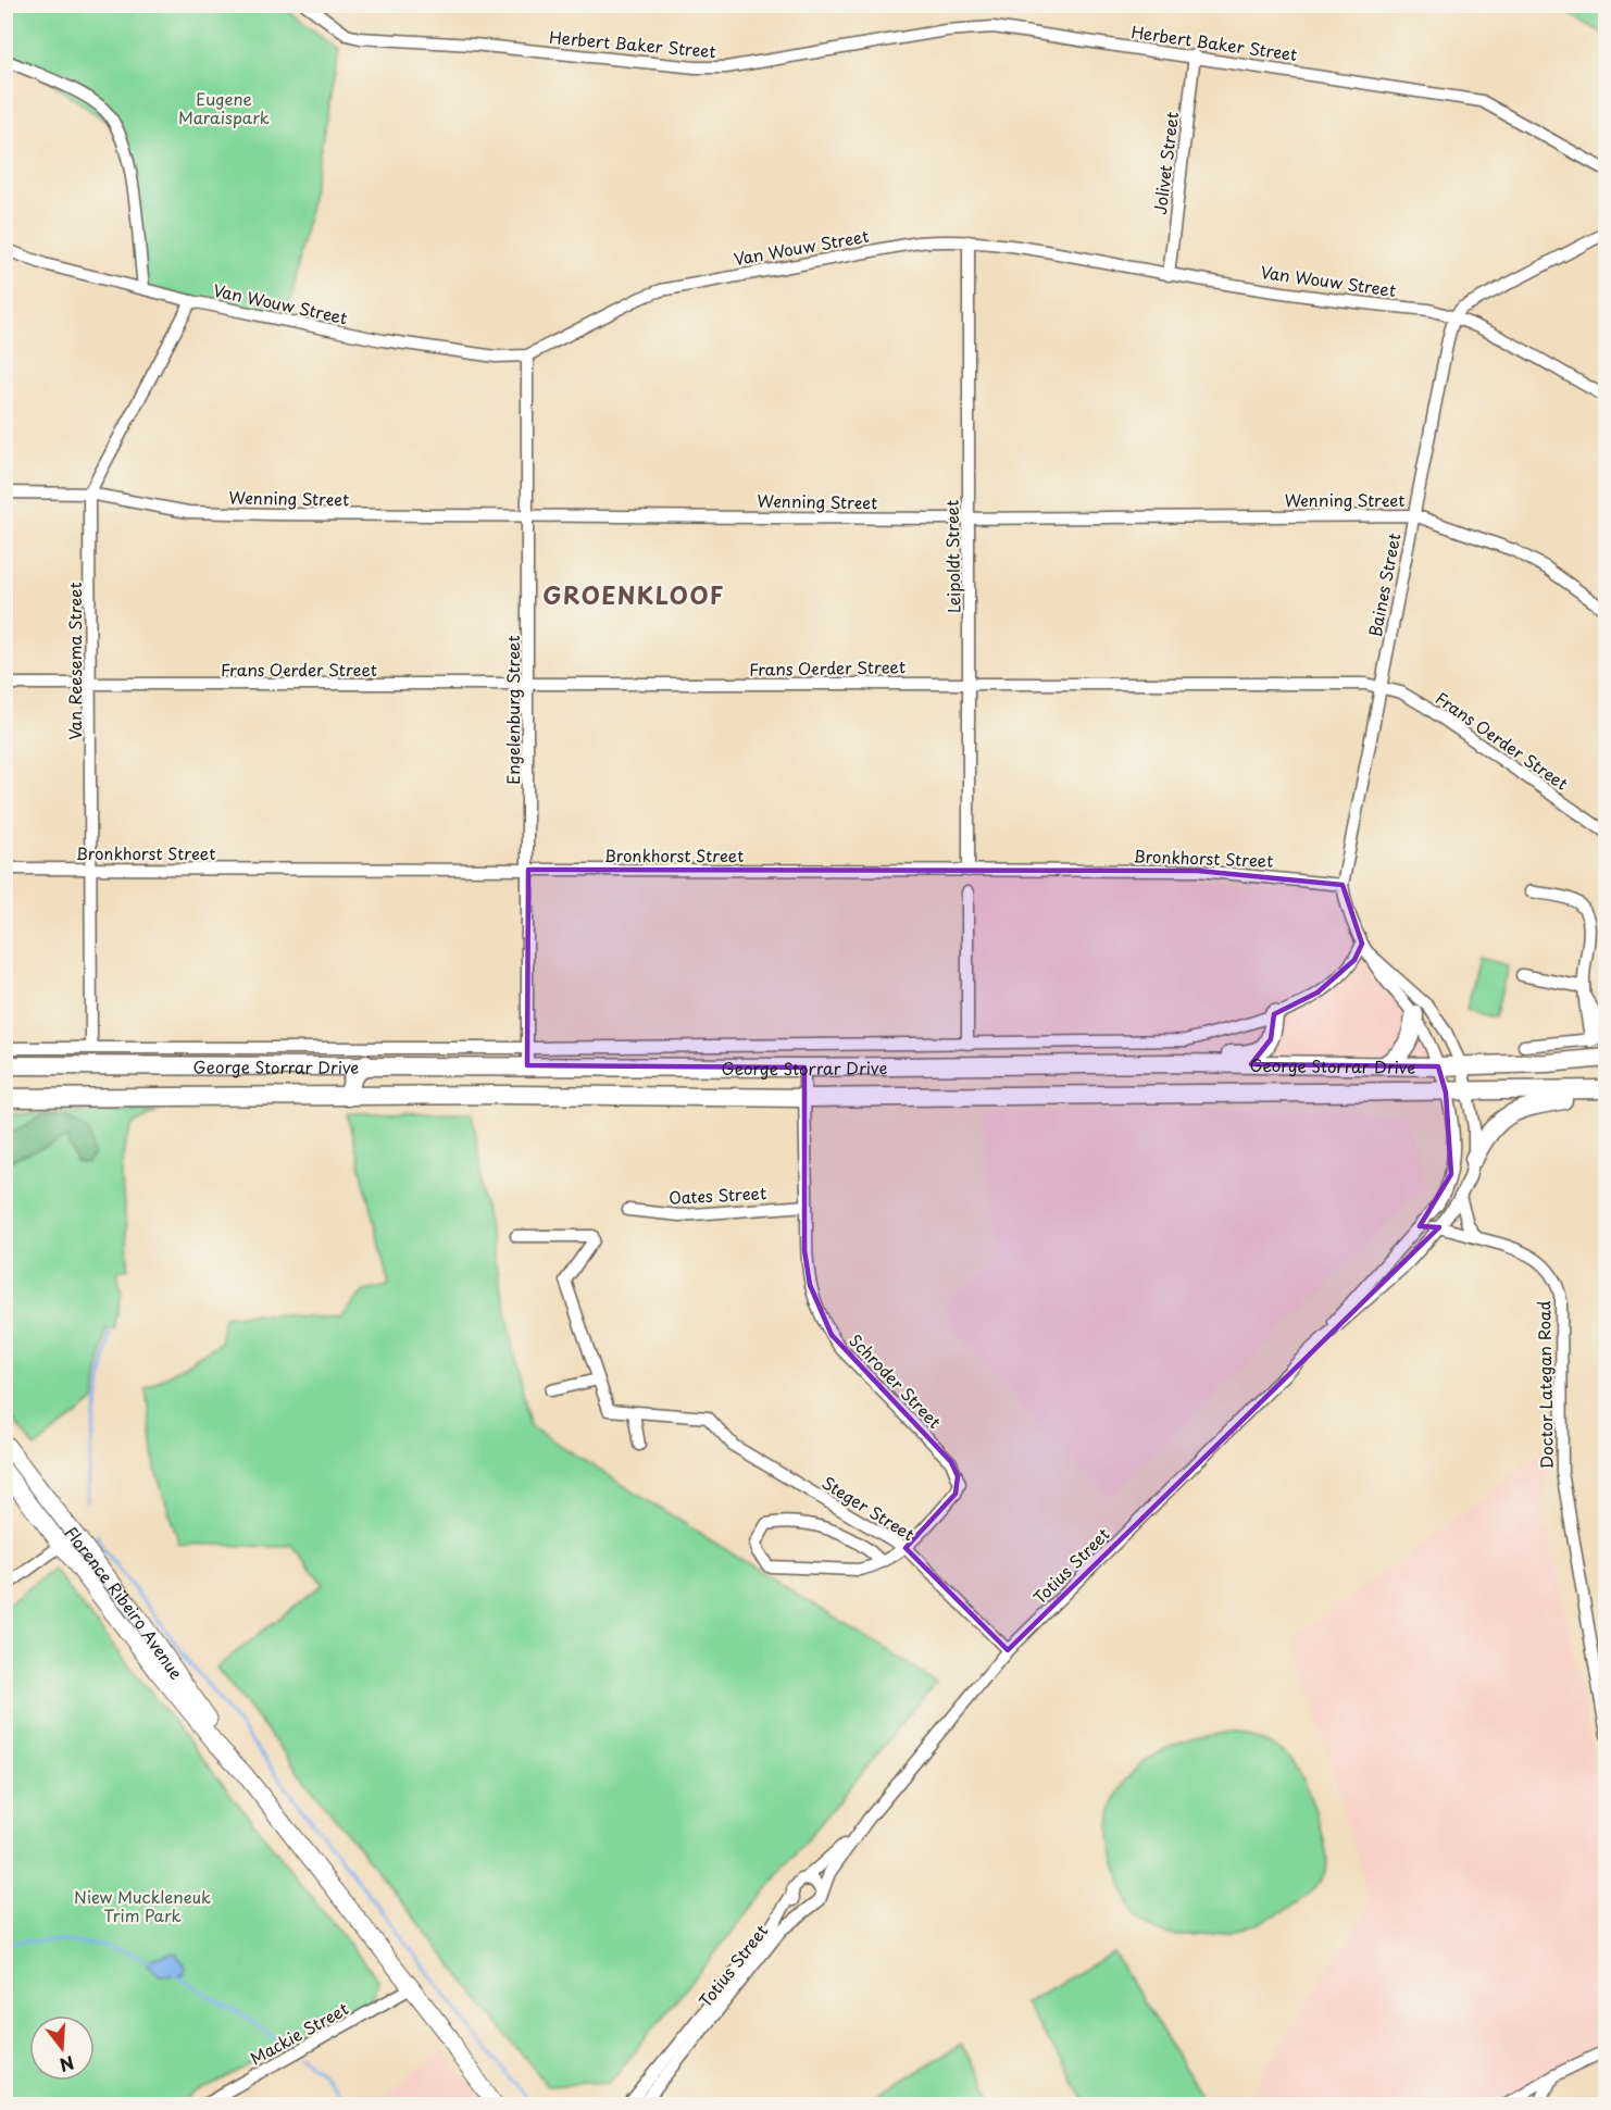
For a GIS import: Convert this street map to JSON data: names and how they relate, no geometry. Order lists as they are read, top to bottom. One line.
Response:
{"streets":{"main road":["George Storrar Drive","Florence Ribeiro Avenue"],"street":["Herbert Baker Street","Jolivet Street","Van Wouw Street","Wenning Street","Leipoldt Street","Baines Street","Van Reesema Street","Frans Oerder Street","Engelenburg Street","Bronkhorst Street","Oates Street","Schroder Street","Doctor Lategan Road","Steger Street","Totius Street","Mackie Street"]},"crossings":[["Herbert Baker Street","Jolivet Street"],["Jolivet Street","Van Wouw Street"],["Van Wouw Street","Leipoldt Street"],["Van Wouw Street","Baines Street"],["Van Wouw Street","Van Reesema Street"],["Van Wouw Street","Engelenburg Street"],["Wenning Street","Leipoldt Street"],["Wenning Street","Baines Street"],["Wenning Street","Van Reesema Street"],["Wenning Street","Engelenburg Street"],["Leipoldt Street","Frans Oerder Street"],["Leipoldt Street","Bronkhorst Street"],["Baines Street","Frans Oerder Street"],["Baines Street","Bronkhorst Street"],["Baines Street","George Storrar Drive"],["Baines Street","Totius Street"],["Van Reesema Street","Frans Oerder Street"],["Van Reesema Street","Bronkhorst Street"],["Van Reesema Street","George Storrar Drive"],["Frans Oerder Street","Engelenburg Street"],["Engelenburg Street","Bronkhorst Street"],["Engelenburg Street","George Storrar Drive"],["George Storrar Drive","Schroder Street"],["George Storrar Drive","Totius Street"],["Oates Street","Schroder Street"],["Schroder Street","Steger Street"],["Doctor Lategan Road","Totius Street"],["Steger Street","Totius Street"],["Florence Ribeiro Avenue","Mackie Street"]],"districts":["GROENKLOOF"],"parks":["Eugene Maraispark","Niew Muckleneuk Trim Park"],"north":"bottom"}
